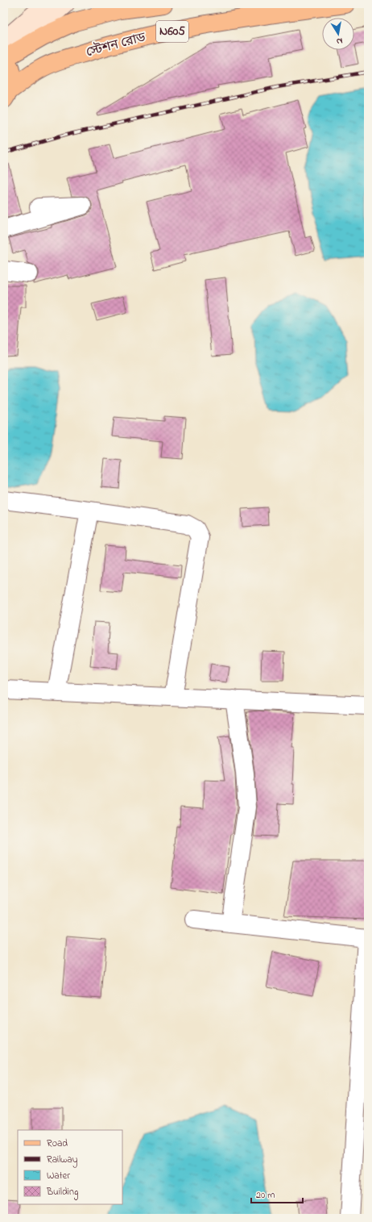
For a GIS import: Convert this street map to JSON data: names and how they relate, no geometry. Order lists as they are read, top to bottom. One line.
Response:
{"streets":{"main road":["N605","স্টেশন রোড"]},"crossings":[["N605","স্টেশন রোড"]],"legend":["Road","Railway","Water","Building"],"scale_bar":"20 m","north":"bottom"}
